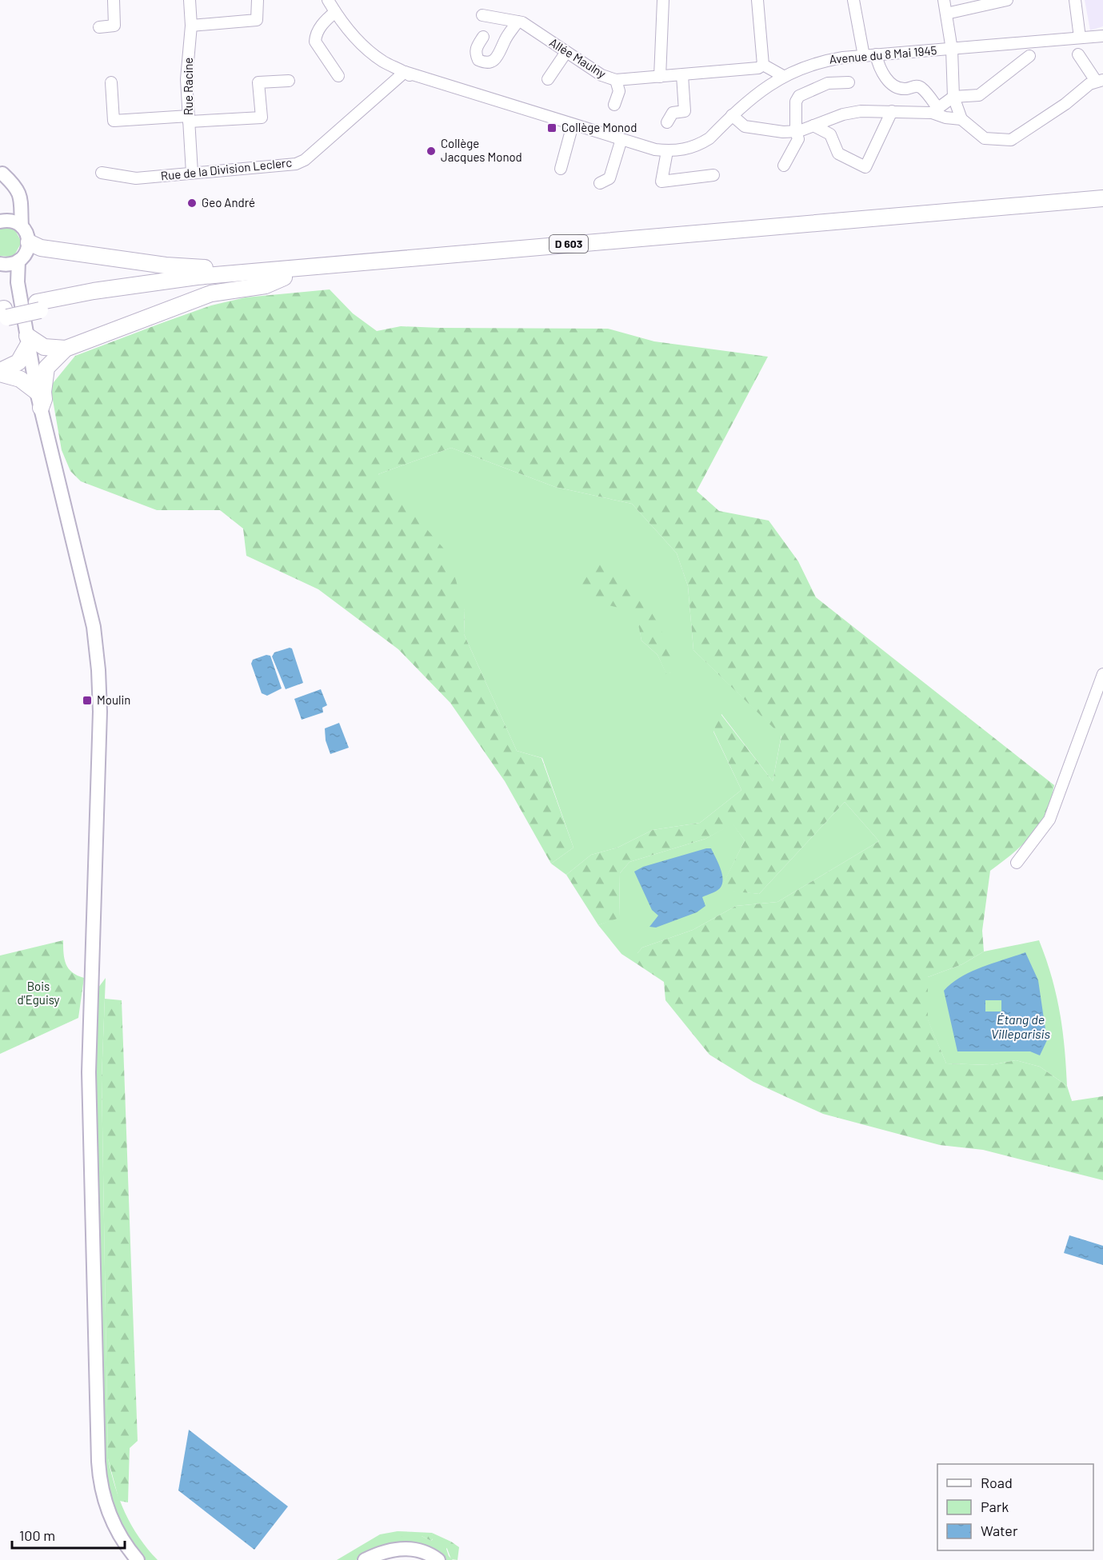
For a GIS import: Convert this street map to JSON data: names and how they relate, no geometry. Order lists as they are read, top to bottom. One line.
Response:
{"streets":{"highway":["D 603"],"street":["Avenue du 8 Mai 1945","Allée Maulny","Rue Racine","Rue de la Division Leclerc"]},"crossings":[["Avenue du 8 Mai 1945","Rue de la Division Leclerc"],["Rue Racine","Rue de la Division Leclerc"]],"water":["Étang de Villeparisis"],"parks":["Bois d'Eguisy"],"places":{"transit":["Collège Monod","Moulin"],"other":["Collège Jacques Monod","Geo André"]},"legend":["Road","Park","Water"],"scale_bar":"100 m"}
